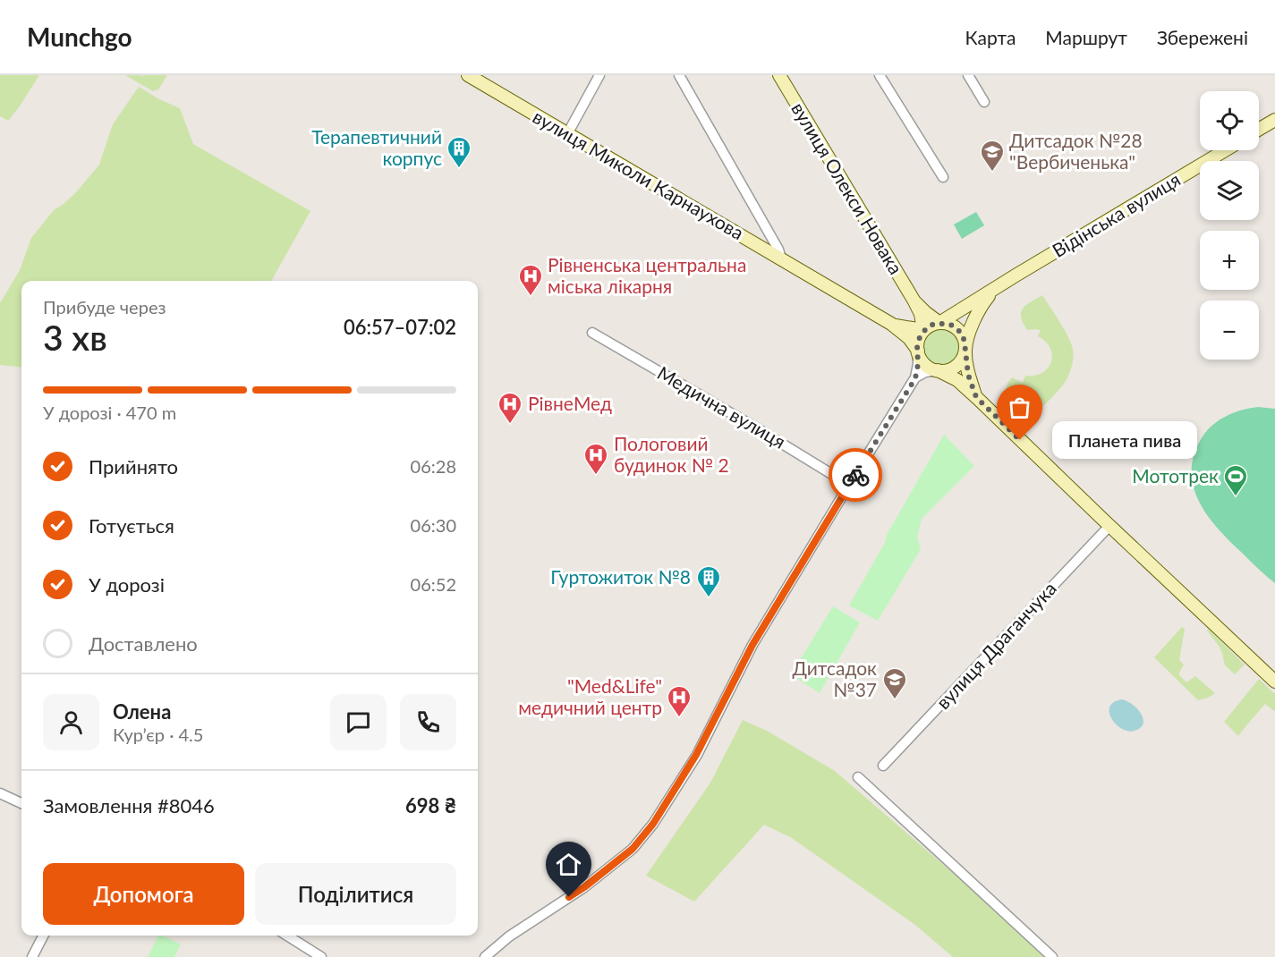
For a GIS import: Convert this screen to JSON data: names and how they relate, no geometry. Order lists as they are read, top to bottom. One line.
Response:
{"streets":{"main road":["вулиця Миколи Карнаухова","вулиця Олекси Новака","Відінська вулиця"],"street":["Медична вулиця","вулиця Драганчука"]},"crossings":[["вулиця Миколи Карнаухова","вулиця Олекси Новака"],["вулиця Миколи Карнаухова","Відінська вулиця"],["вулиця Олекси Новака","Відінська вулиця"]],"places":{"building":["Терапевтичний корпус","Гуртожиток №8"],"school or university":["Дитсадок №28 \"Вербиченька\"","Дитсадок №37"],"hospital":["Рівненська центральна міська лікарня","РівнеМед","Пологовий будинок № 2","\"Med&Life\" медичний центр"],"other":["Планета пива"],"sports":["Мототрек"]},"page":{"header":"Munchgo","nav":["Карта","Маршрут","Збережені"],"map_buttons":["+","−"],"heading":["3 хв","Прибуде через","06:57–07:02"],"panel":["Олена","Кур’єр · 4.5","Замовлення #8046","698 ₴"],"bar":"У дорозі · 470 m","bubble":"Планета пива","list":[["Прийнято","06:28"],["Готується","06:30"],["У дорозі","06:52"],"Доставлено"],"buttons":["Допомога","Поділитися"]}}
